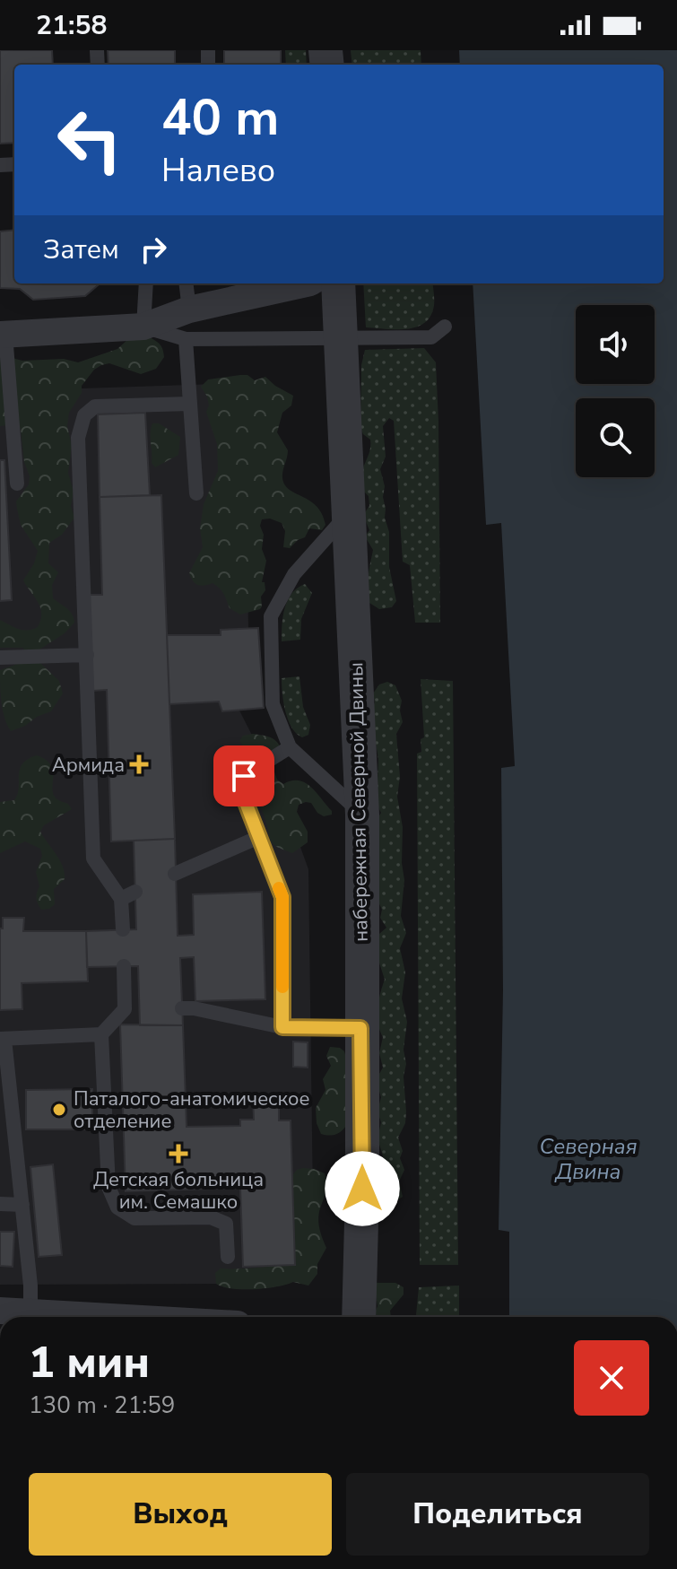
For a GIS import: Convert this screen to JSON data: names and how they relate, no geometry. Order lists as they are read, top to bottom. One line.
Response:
{"streets":{"street":["набережная Северной Двины"]},"water":["Северная Двина"],"places":{"health":["Армида","Детская больница им. Семашко"],"other":["Паталого-анатомическое отделение"]},"page":{"status":"21:58","turn":["40 m","Налево"],"then":"Затем","heading":["1 мин","130 m · 21:59"],"buttons":["Выход","Поделиться"]}}
